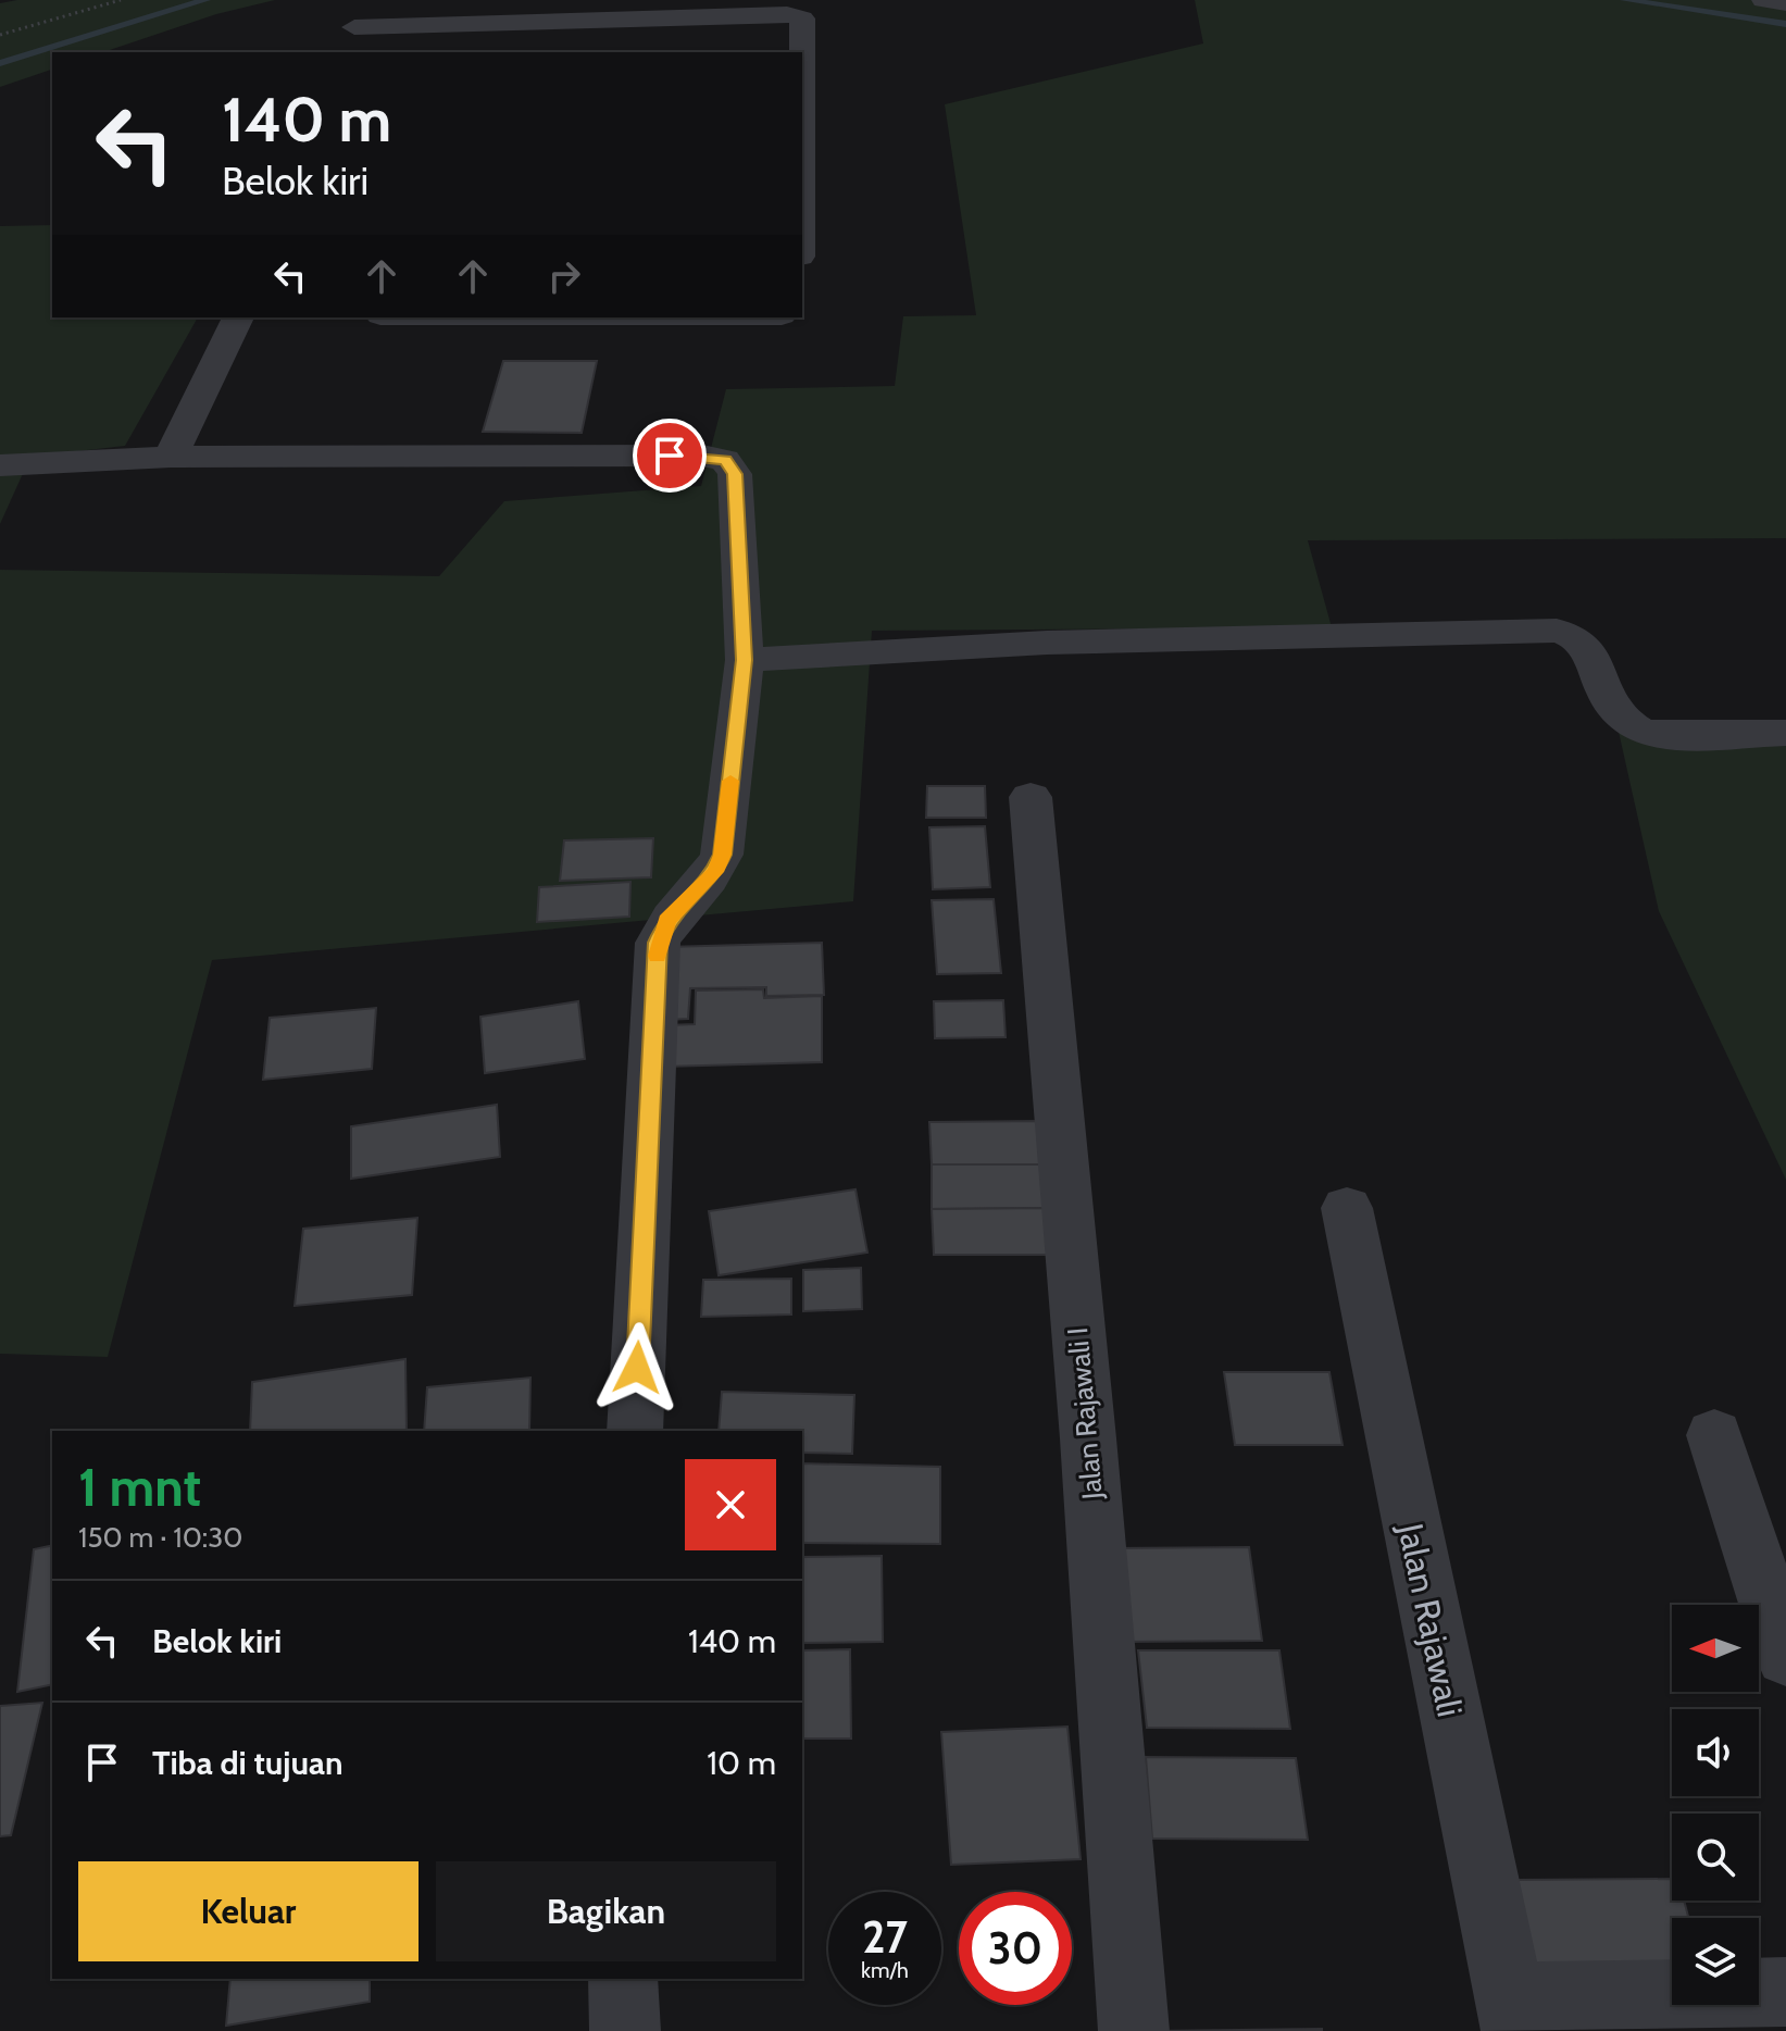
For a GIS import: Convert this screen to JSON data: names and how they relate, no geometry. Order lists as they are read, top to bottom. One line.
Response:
{"streets":{"street":["Jalan Rajawali I","Jalan Rajawali"]},"north":"left","page":{"turn":["140 m","Belok kiri"],"heading":["1 mnt","150 m · 10:30"],"list":[{"name":"Belok kiri","value":"140 m"},{"name":"Tiba di tujuan","value":"10 m"}],"buttons":["Keluar","Bagikan"],"speed":"27 km/h","limit":"30"}}
